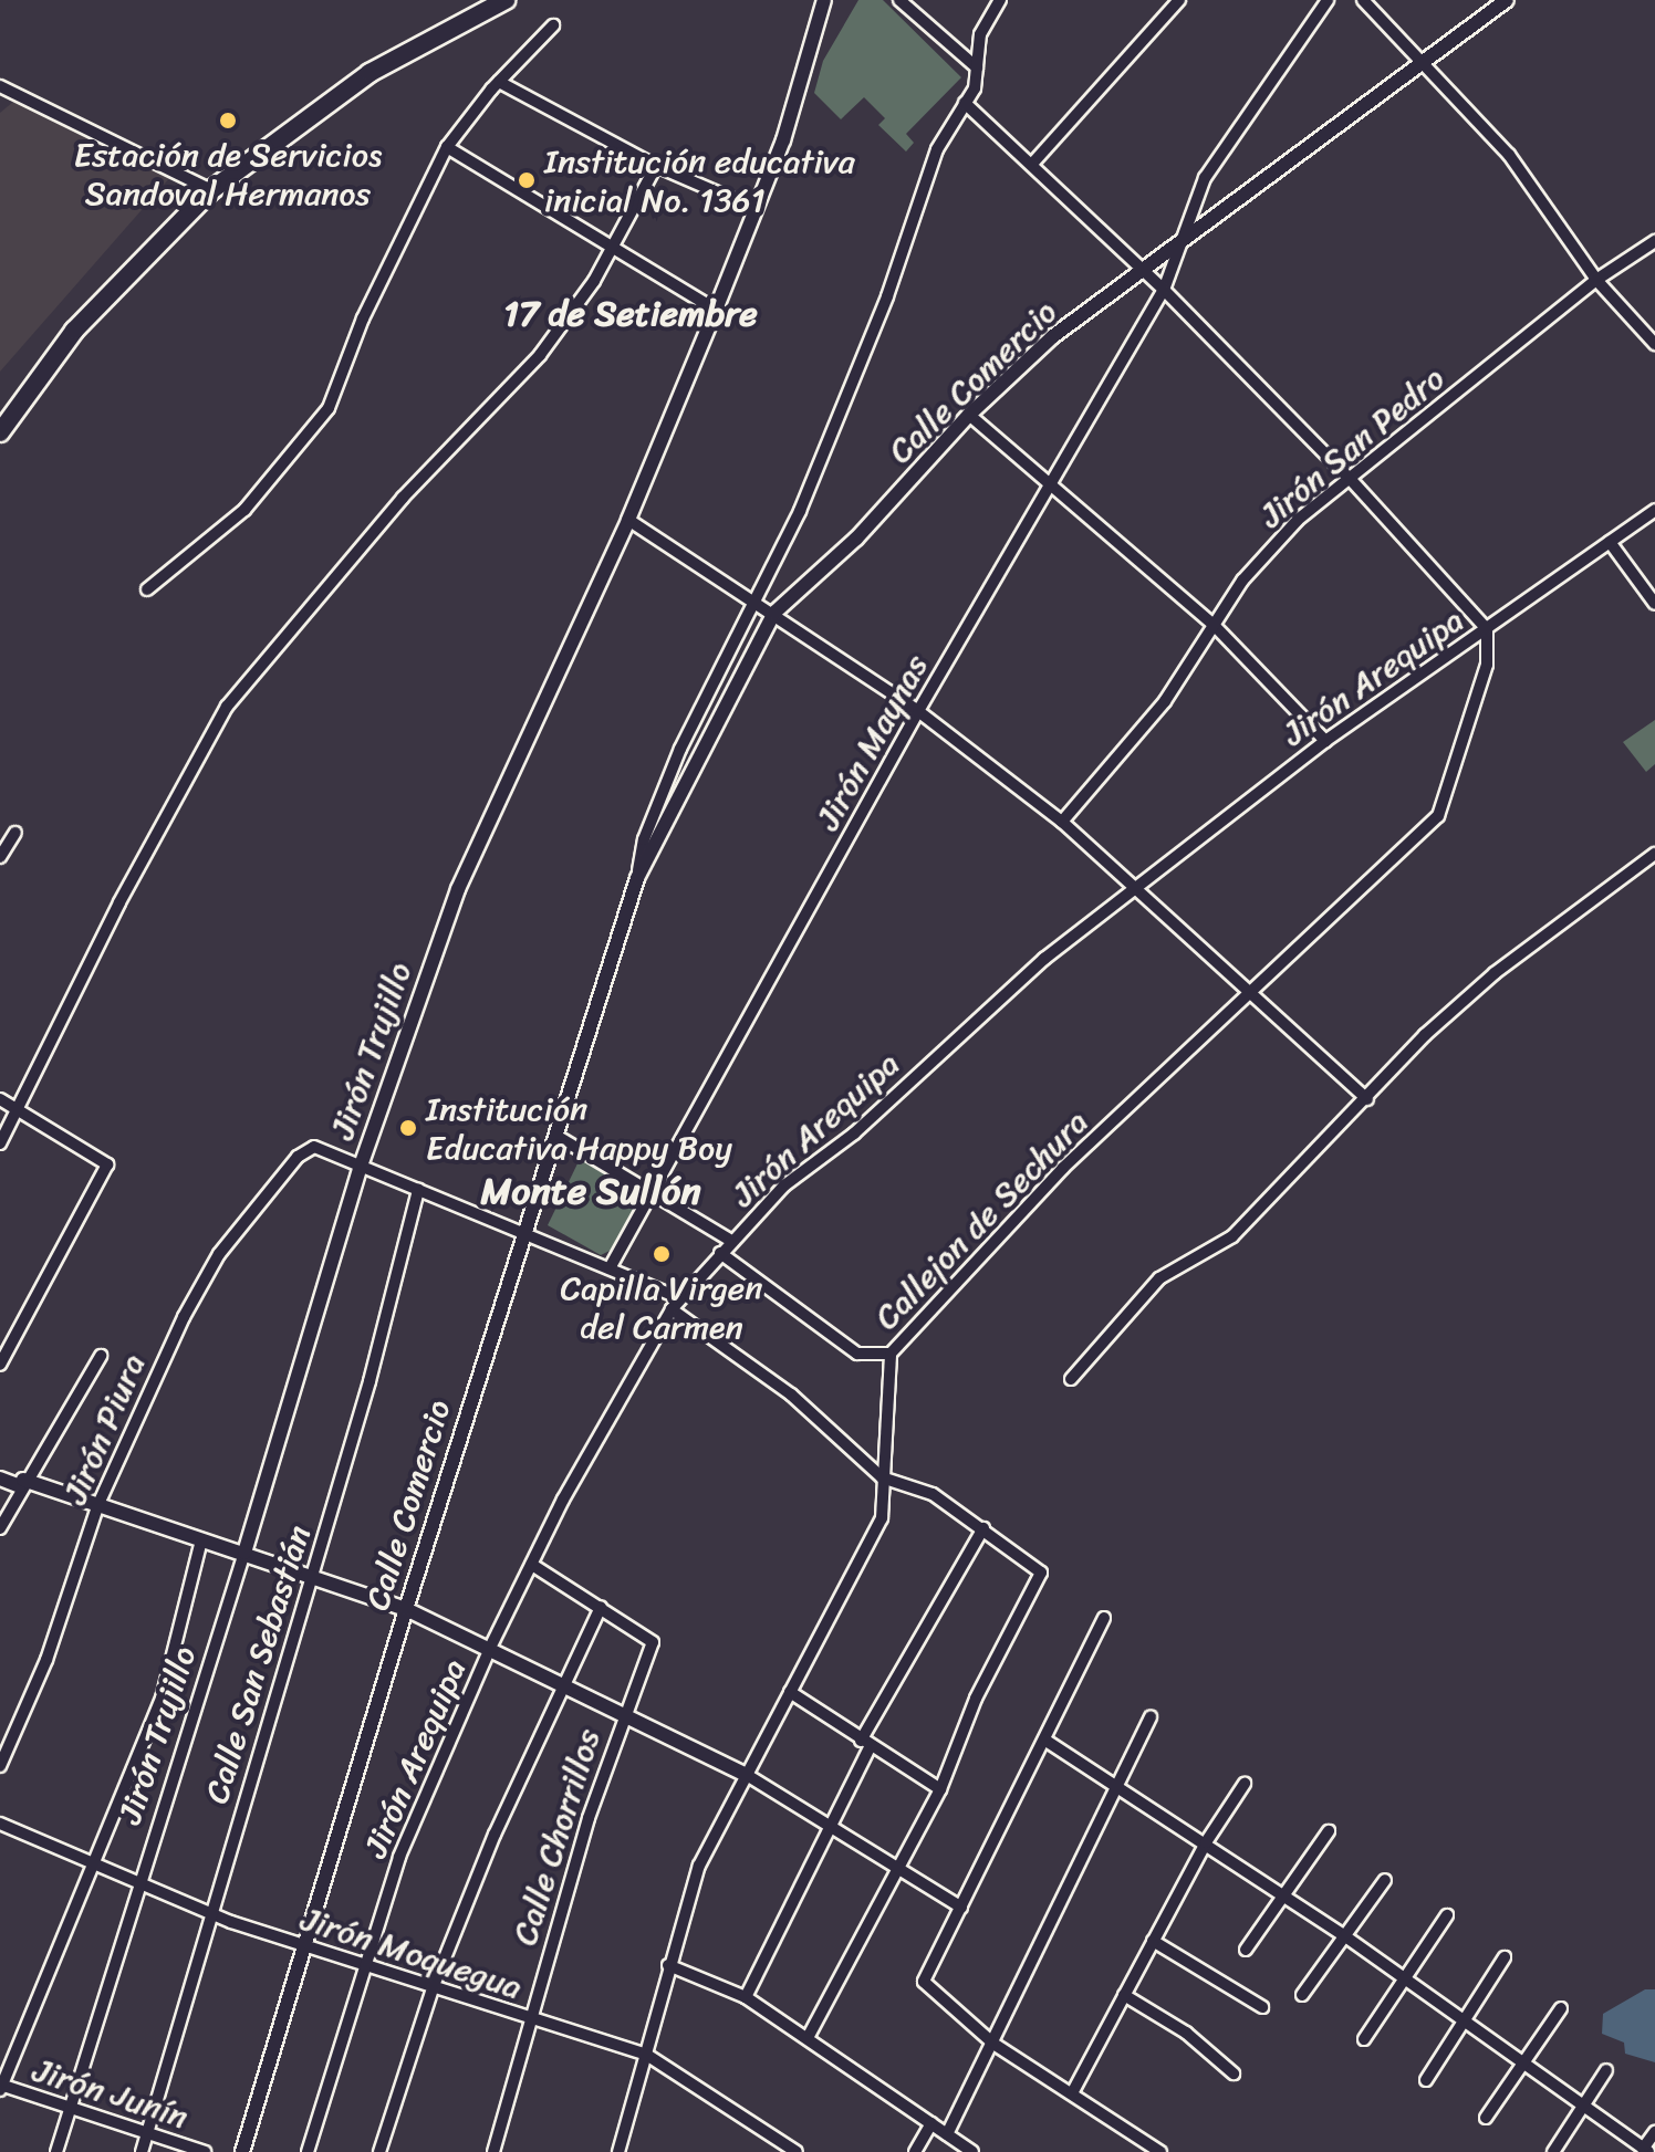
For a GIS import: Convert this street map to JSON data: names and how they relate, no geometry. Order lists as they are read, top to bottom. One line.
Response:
{"streets":{"street":["Calle Comercio","Jirón San Pedro","Jirón Arequipa","Jirón Maynas","Jirón Trujillo","Callejon de Sechura","Jirón Piura","Calle San Sebastián","Calle Chorrillos","Jirón Moquegua","Jirón Junín"]},"crossings":[["Calle Comercio","Jirón Maynas"],["Calle Comercio","Jirón Moquegua"],["Jirón Arequipa","Callejon de Sechura"],["Jirón Arequipa","Jirón Moquegua"],["Jirón Trujillo","Jirón Piura"],["Jirón Trujillo","Jirón Moquegua"],["Jirón Trujillo","Jirón Junín"],["Callejon de Sechura","Jirón Moquegua"],["Calle San Sebastián","Jirón Moquegua"],["Calle San Sebastián","Jirón Junín"],["Calle Chorrillos","Jirón Moquegua"]],"districts":["17 de Setiembre","Monte Sullón"],"places":["Estación de Servicios Sandoval Hermanos","Institución educativa inicial No. 1361","Institución Educativa Happy Boy","Capilla Virgen del Carmen"]}
